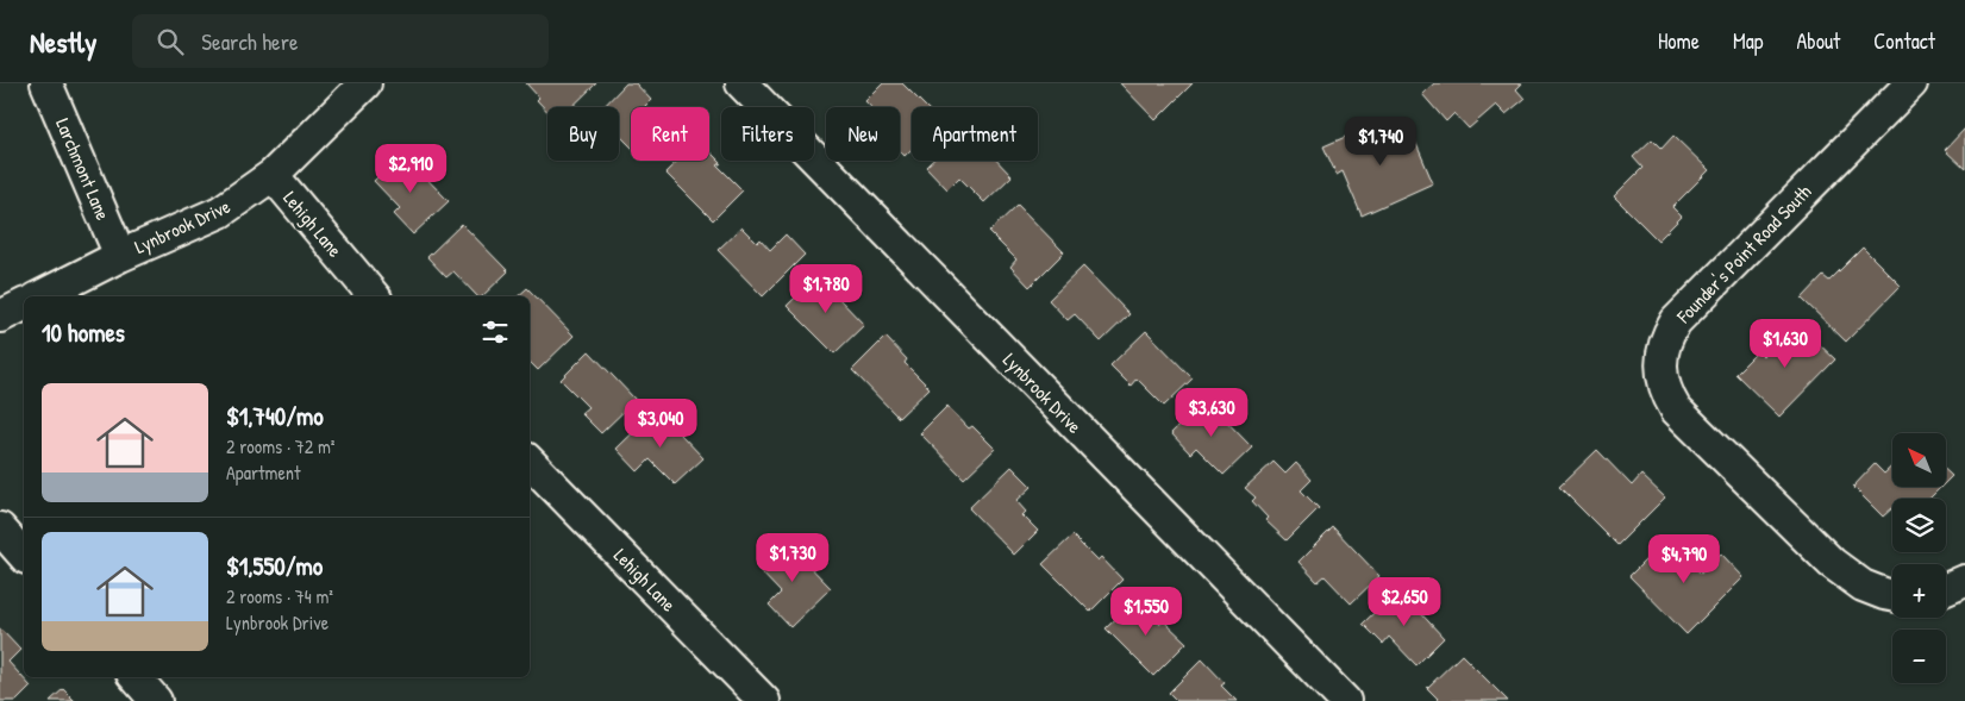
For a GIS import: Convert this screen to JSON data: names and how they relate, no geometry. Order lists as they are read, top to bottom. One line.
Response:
{"streets":{"street":["Larchmont Lane","Lehigh Lane","Lynbrook Drive","Founder's Point Road South"]},"crossings":[["Larchmont Lane","Lynbrook Drive"],["Lehigh Lane","Lynbrook Drive"]],"north":"top left","page":{"header":"Nestly","search":"Search here","nav":["Home","Map","About","Contact"],"chip":["Buy","Rent","Filters","New","Apartment"],"price":["$1,740","$2,910","$1,780","$1,630","$3,630","$3,040","$1,730","$4,790","$2,650","$1,550"],"heading":"10 homes","list":[{"name":"$1,740/mo","note":"2 rooms · 72 m² · Apartment"},{"name":"$1,550/mo","note":"2 rooms · 74 m² · Lynbrook Drive"}],"map_buttons":["+","−"]}}
